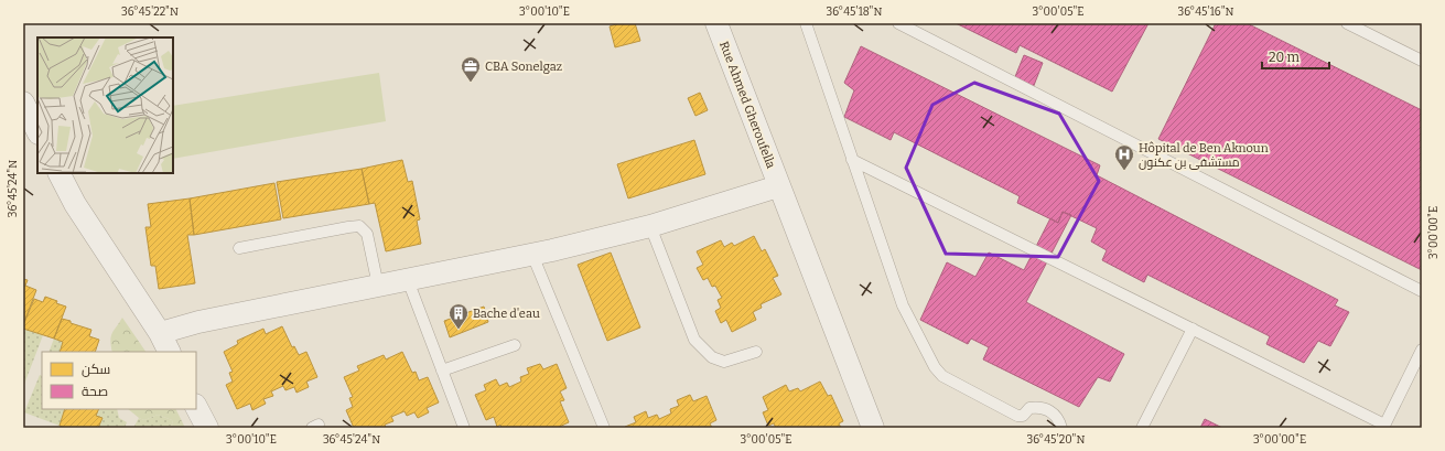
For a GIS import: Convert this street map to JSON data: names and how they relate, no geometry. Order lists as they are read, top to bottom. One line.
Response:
{"streets":{"street":["Rue Ahmed Gheroufella"]},"places":{"office":["CBA Sonelgaz"],"hospital":["Hôpital de Ben Aknoun مستشفى بن عكنون"],"building":["Bache d'eau"]},"legend":["سكن","صحة"],"scale_bar":"20 m","coordinates":["36°45'22\"N","3°00'10\"E","36°45'18\"N","3°00'05\"E","36°45'16\"N","36°45'24\"N","3°00'00\"E","36°45'20\"N"]}
